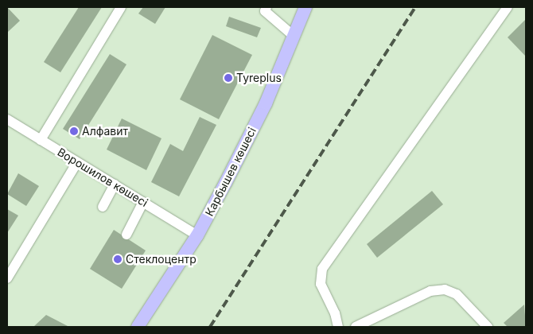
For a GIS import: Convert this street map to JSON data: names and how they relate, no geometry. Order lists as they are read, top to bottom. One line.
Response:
{"streets":{"main road":["Карбышев көшесі"],"street":["Ворошилов көшесі"]},"crossings":[["Карбышев көшесі","Ворошилов көшесі"]],"places":["Tyreplus","Алфавит","Стеклоцентр"]}
